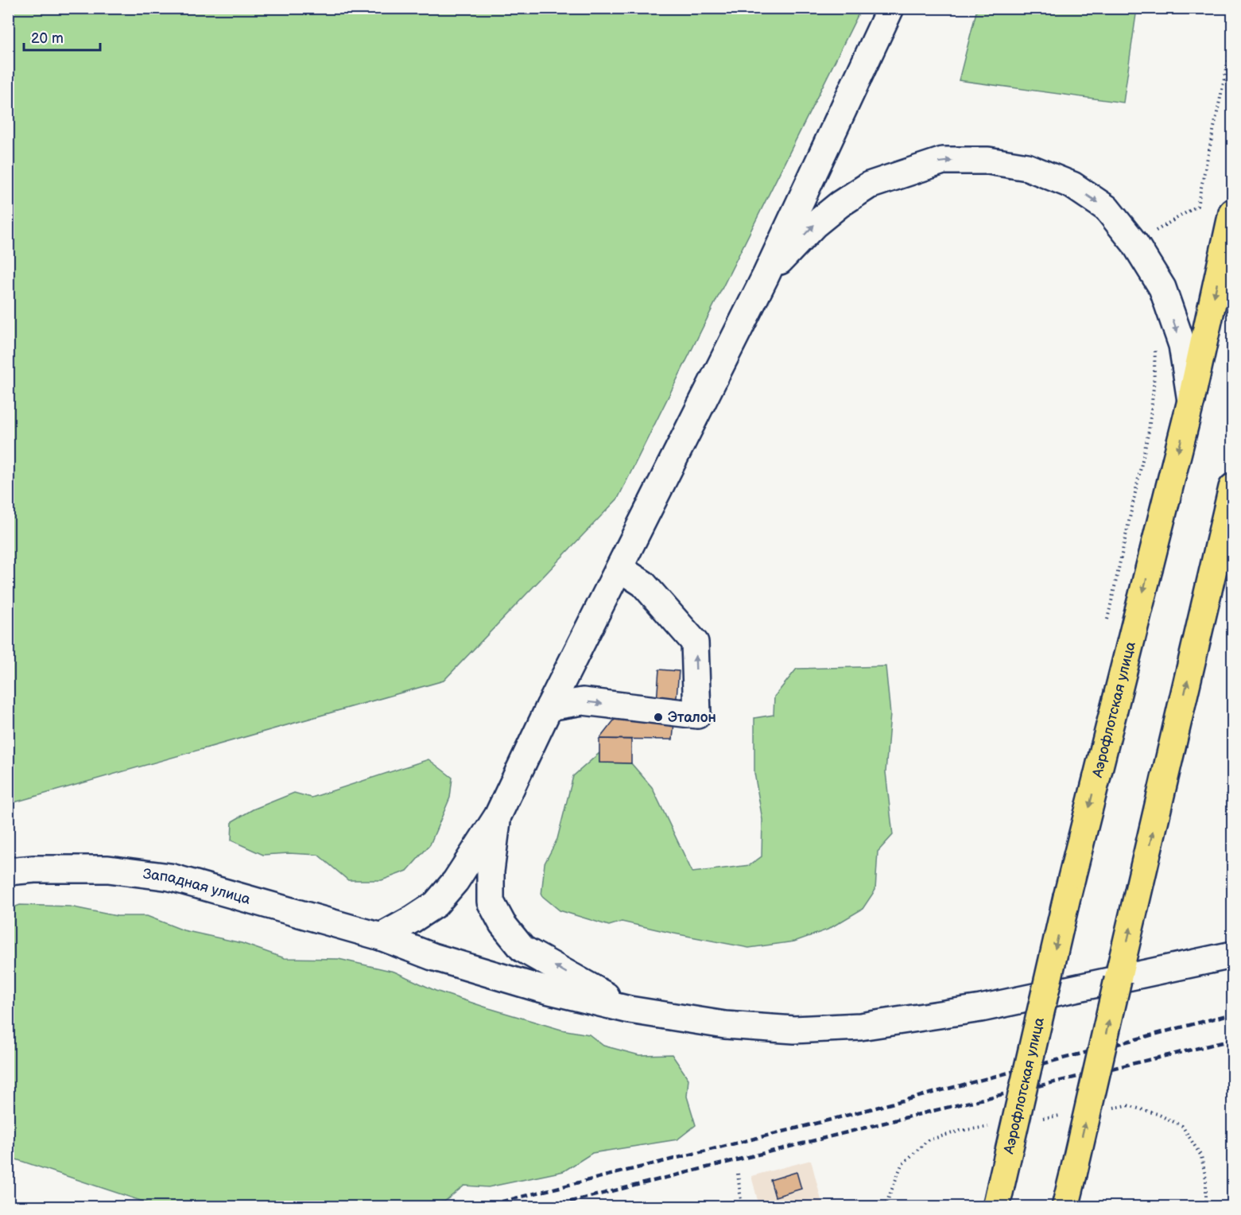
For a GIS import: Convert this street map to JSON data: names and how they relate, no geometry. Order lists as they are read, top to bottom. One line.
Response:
{"streets":{"main road":["Аэрофлотская улица"],"street":["Западная улица"]},"places":["Эталон"],"scale_bar":"20 m"}
